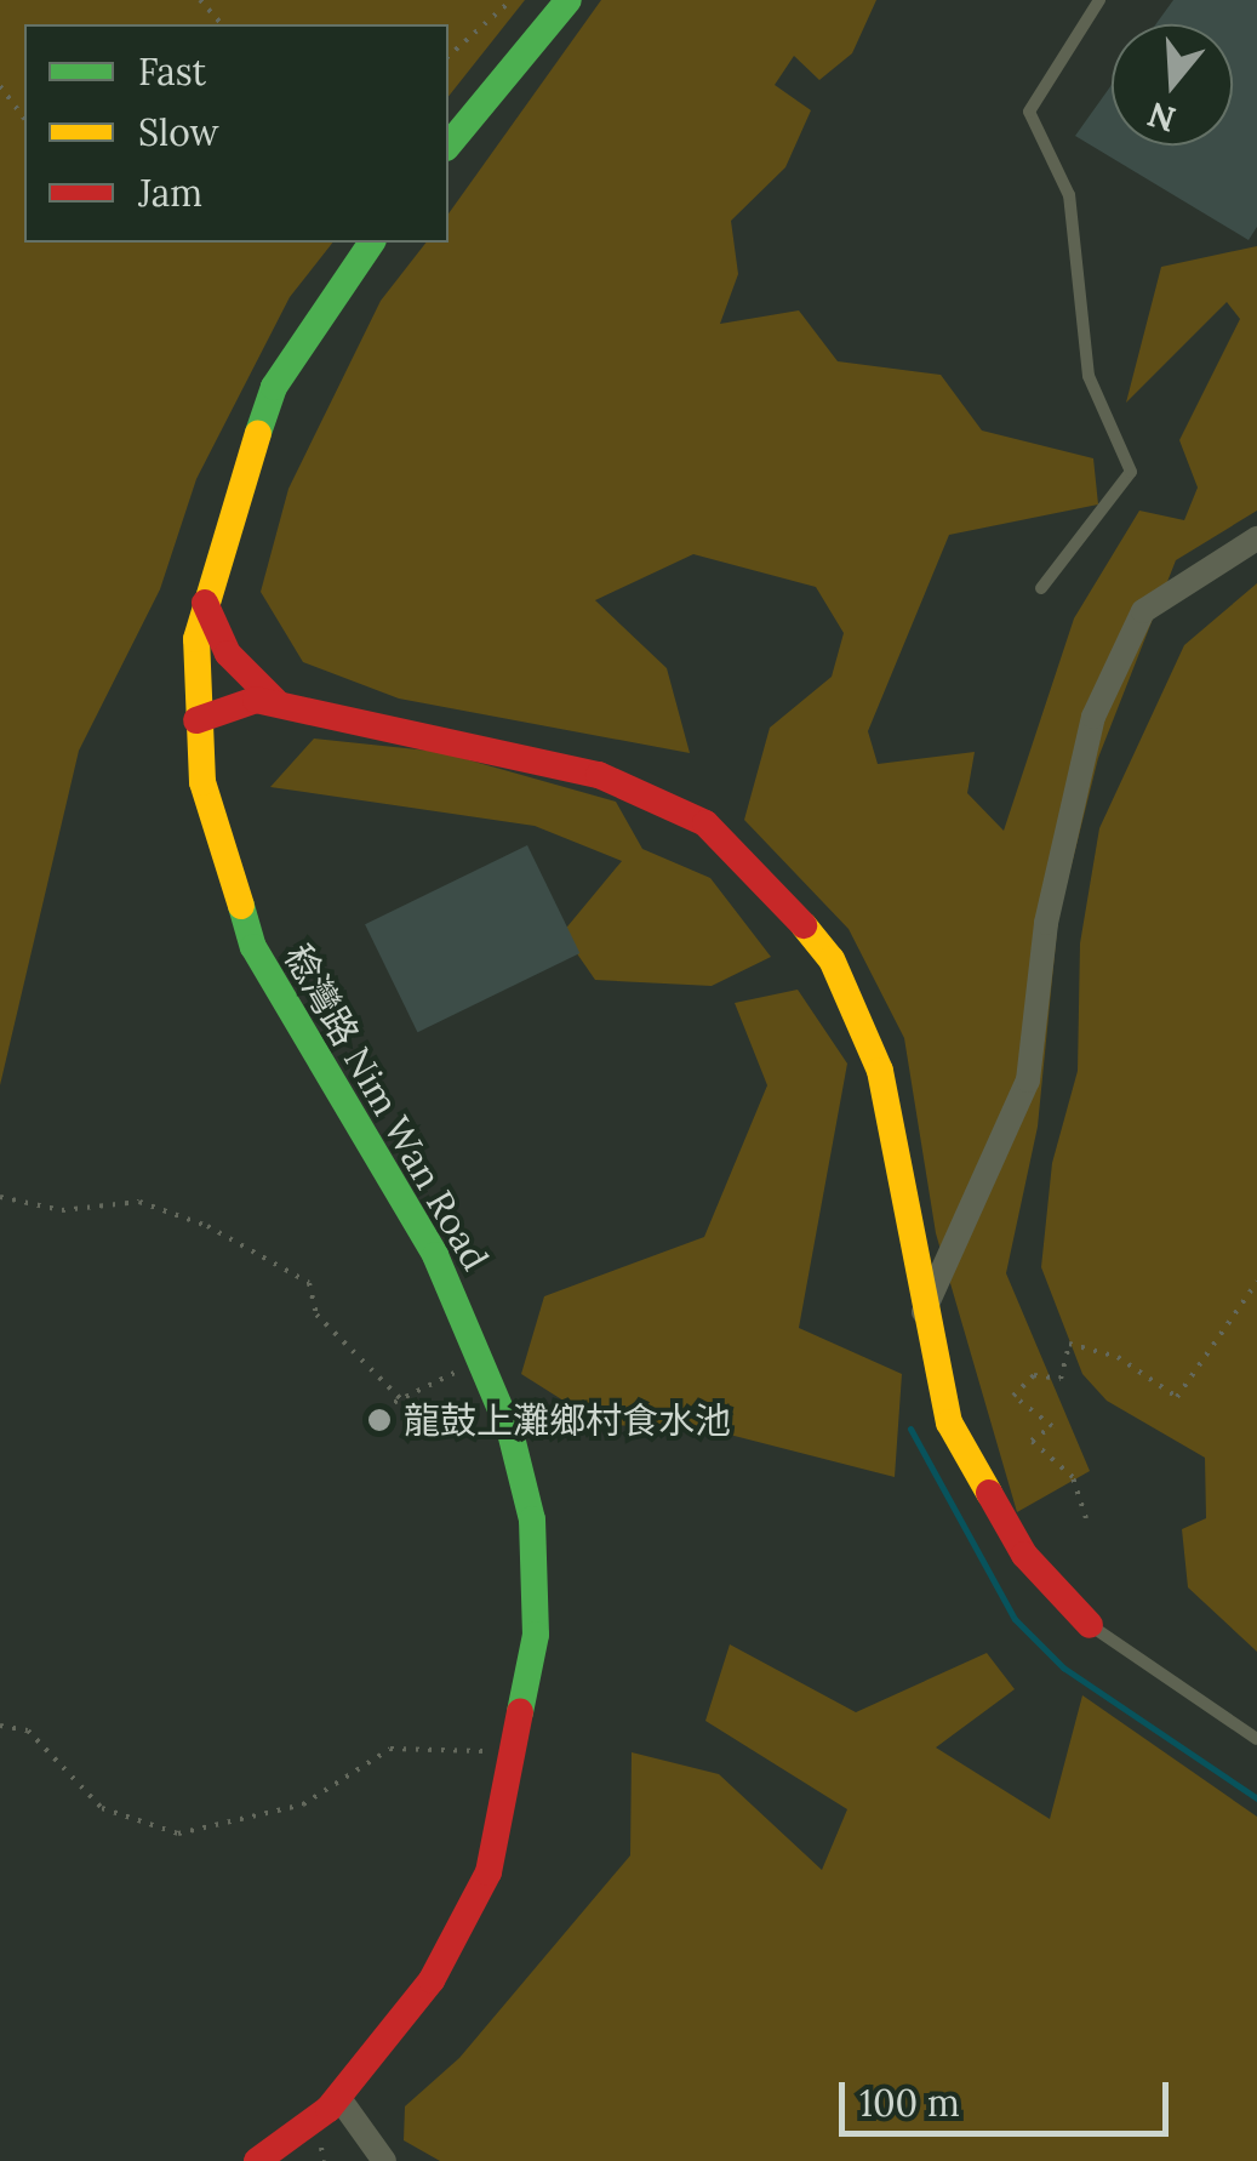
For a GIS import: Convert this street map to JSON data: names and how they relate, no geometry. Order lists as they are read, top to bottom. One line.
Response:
{"streets":{"street":["稔灣路 Nim Wan Road"]},"places":["龍鼓上灘鄉村食水池"],"legend":["Fast","Slow","Jam"],"scale_bar":"100 m","north":"bottom"}
